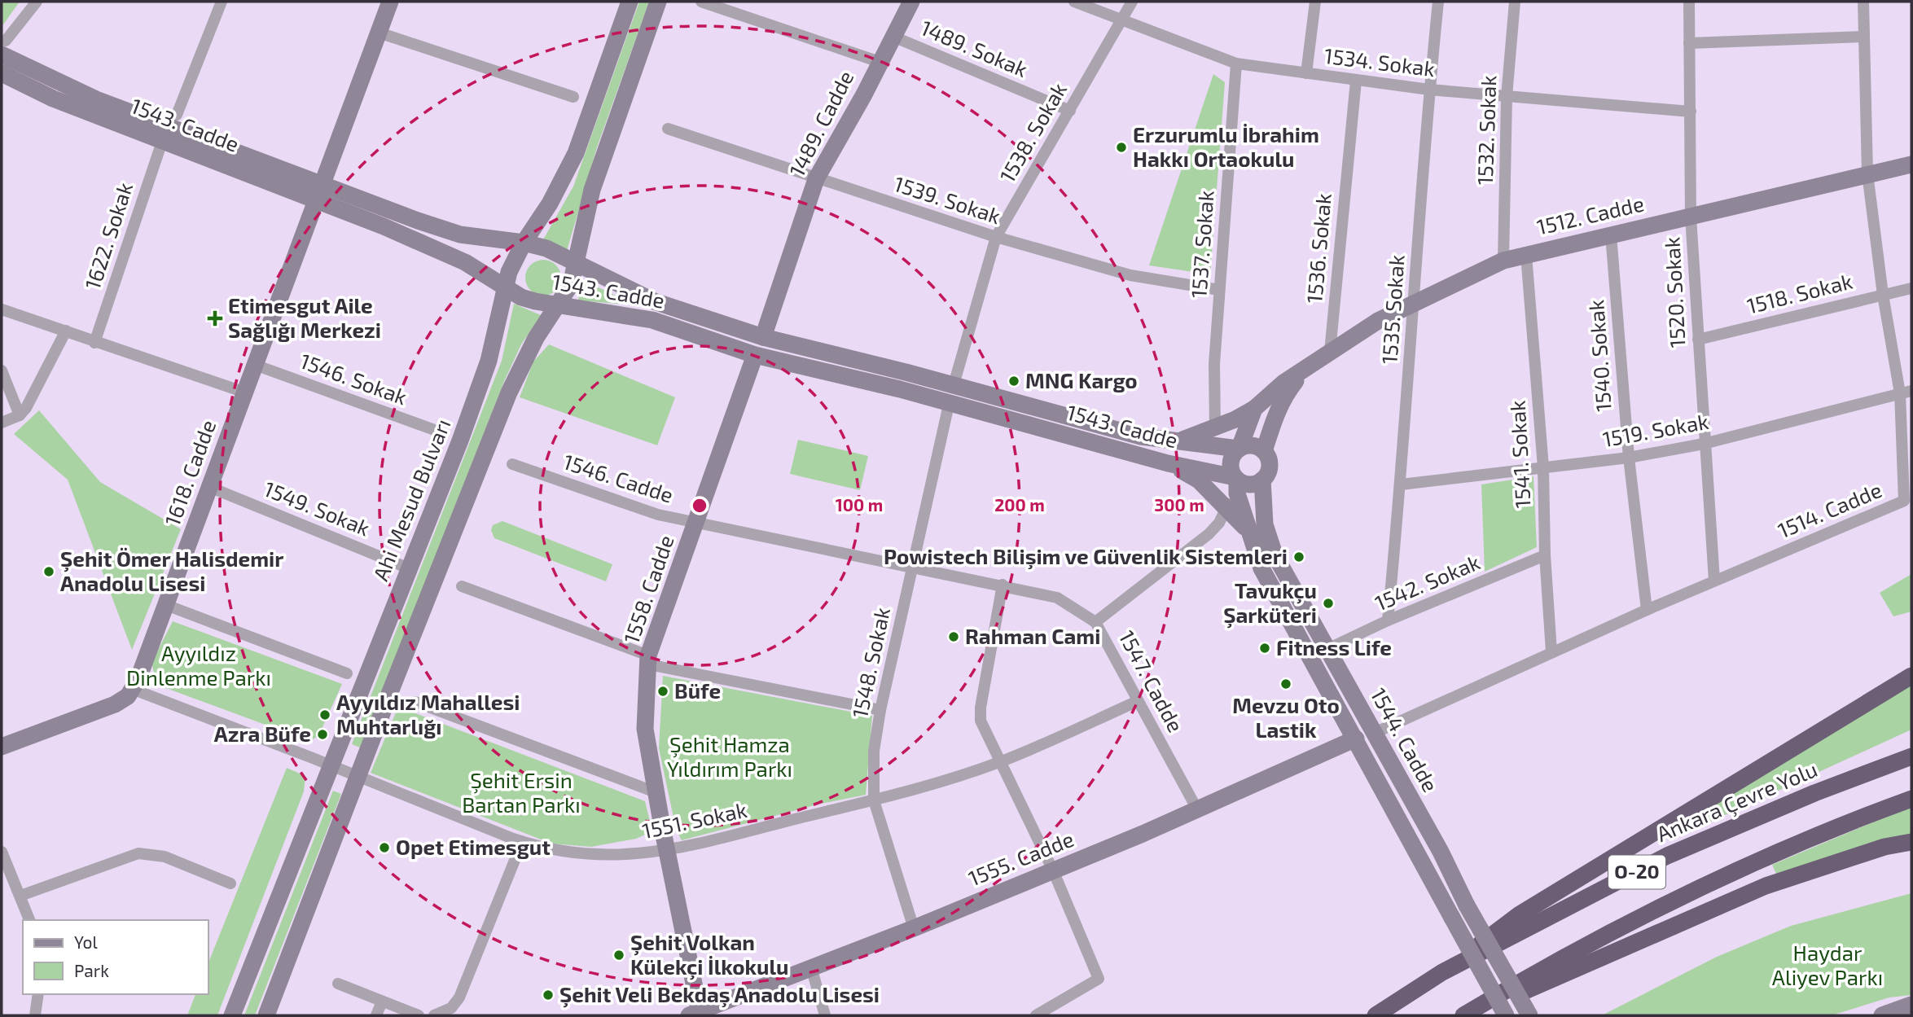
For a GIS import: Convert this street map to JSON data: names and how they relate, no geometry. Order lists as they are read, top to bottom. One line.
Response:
{"streets":{"highway":["Ankara Çevre Yolu","O-20"],"main road":["1489. Cadde","1543. Cadde","1512. Cadde","1618. Cadde","Ahi Mesud Bulvarı","1558. Cadde","1544. Cadde","1555. Cadde"],"street":["1489. Sokak","1534. Sokak","1532. Sokak","1538. Sokak","1539. Sokak","1622. Sokak","1537. Sokak","1536. Sokak","1520. Sokak","1518. Sokak","1535. Sokak","1540. Sokak","1546. Sokak","1519. Sokak","1541. Sokak","1546. Cadde","1549. Sokak","1514. Cadde","1542. Sokak","1548. Sokak","1547. Cadde","1551. Sokak"]},"crossings":[["1489. Sokak","1489. Cadde"],["1489. Sokak","1538. Sokak"],["1534. Sokak","1532. Sokak"],["1534. Sokak","1538. Sokak"],["1534. Sokak","1537. Sokak"],["1534. Sokak","1536. Sokak"],["1534. Sokak","1520. Sokak"],["1534. Sokak","1535. Sokak"],["1489. Cadde","1543. Cadde"],["1489. Cadde","1539. Sokak"],["1543. Cadde","1538. Sokak"],["1543. Cadde","1512. Cadde"],["1543. Cadde","1622. Sokak"],["1543. Cadde","1618. Cadde"],["1543. Cadde","Ahi Mesud Bulvarı"],["1543. Cadde","1558. Cadde"],["1543. Cadde","1548. Sokak"],["1543. Cadde","1544. Cadde"],["1532. Sokak","1512. Cadde"],["1538. Sokak","1539. Sokak"],["1539. Sokak","1537. Sokak"],["1512. Cadde","1536. Sokak"],["1512. Cadde","1520. Sokak"],["1512. Cadde","1535. Sokak"],["1512. Cadde","1540. Sokak"],["1512. Cadde","1541. Sokak"],["1512. Cadde","1514. Cadde"],["1512. Cadde","1544. Cadde"],["1520. Sokak","1518. Sokak"],["1520. Sokak","1519. Sokak"],["1520. Sokak","1514. Cadde"],["1518. Sokak","1514. Cadde"],["1535. Sokak","1519. Sokak"],["1535. Sokak","1542. Sokak"],["1540. Sokak","1519. Sokak"],["1540. Sokak","1514. Cadde"],["1546. Sokak","1618. Cadde"],["1519. Sokak","1541. Sokak"],["1519. Sokak","1514. Cadde"],["1541. Sokak","1514. Cadde"],["1541. Sokak","1542. Sokak"],["1618. Cadde","1549. Sokak"],["1618. Cadde","1551. Sokak"],["1546. Cadde","1558. Cadde"],["1546. Cadde","1548. Sokak"],["1546. Cadde","1547. Cadde"],["Ahi Mesud Bulvarı","1549. Sokak"],["Ahi Mesud Bulvarı","1551. Sokak"],["1514. Cadde","1544. Cadde"],["1542. Sokak","1544. Cadde"],["1558. Cadde","1551. Sokak"],["1558. Cadde","1555. Cadde"],["1548. Sokak","1547. Cadde"],["1548. Sokak","1551. Sokak"],["1548. Sokak","1555. Cadde"],["1547. Cadde","1551. Sokak"],["1547. Cadde","1555. Cadde"],["1544. Cadde","1555. Cadde"]],"parks":["Ayyıldız Dinlenme Parkı","Şehit Hamza Yıldırım Parkı","Şehit Ersin Bartan Parkı","Haydar Aliyev Parkı"],"places":{"other":["Erzurumlu İbrahim Hakkı Ortaokulu","MNG Kargo","Powistech Bilişim ve Güvenlik Sistemleri","Şehit Ömer Halisdemir Anadolu Lisesi","Tavukçu Şarküteri","Rahman Cami","Fitness Life","Mevzu Oto Lastik","Büfe","Ayyıldız Mahallesi Muhtarlığı","Azra Büfe","Opet Etimesgut","Şehit Volkan Külekçi İlkokulu","Şehit Veli Bekdaş Anadolu Lisesi"],"health":["Etimesgut Aile Sağlığı Merkezi"]},"legend":["Yol","Park"],"rings":["100 m","200 m","300 m"]}
